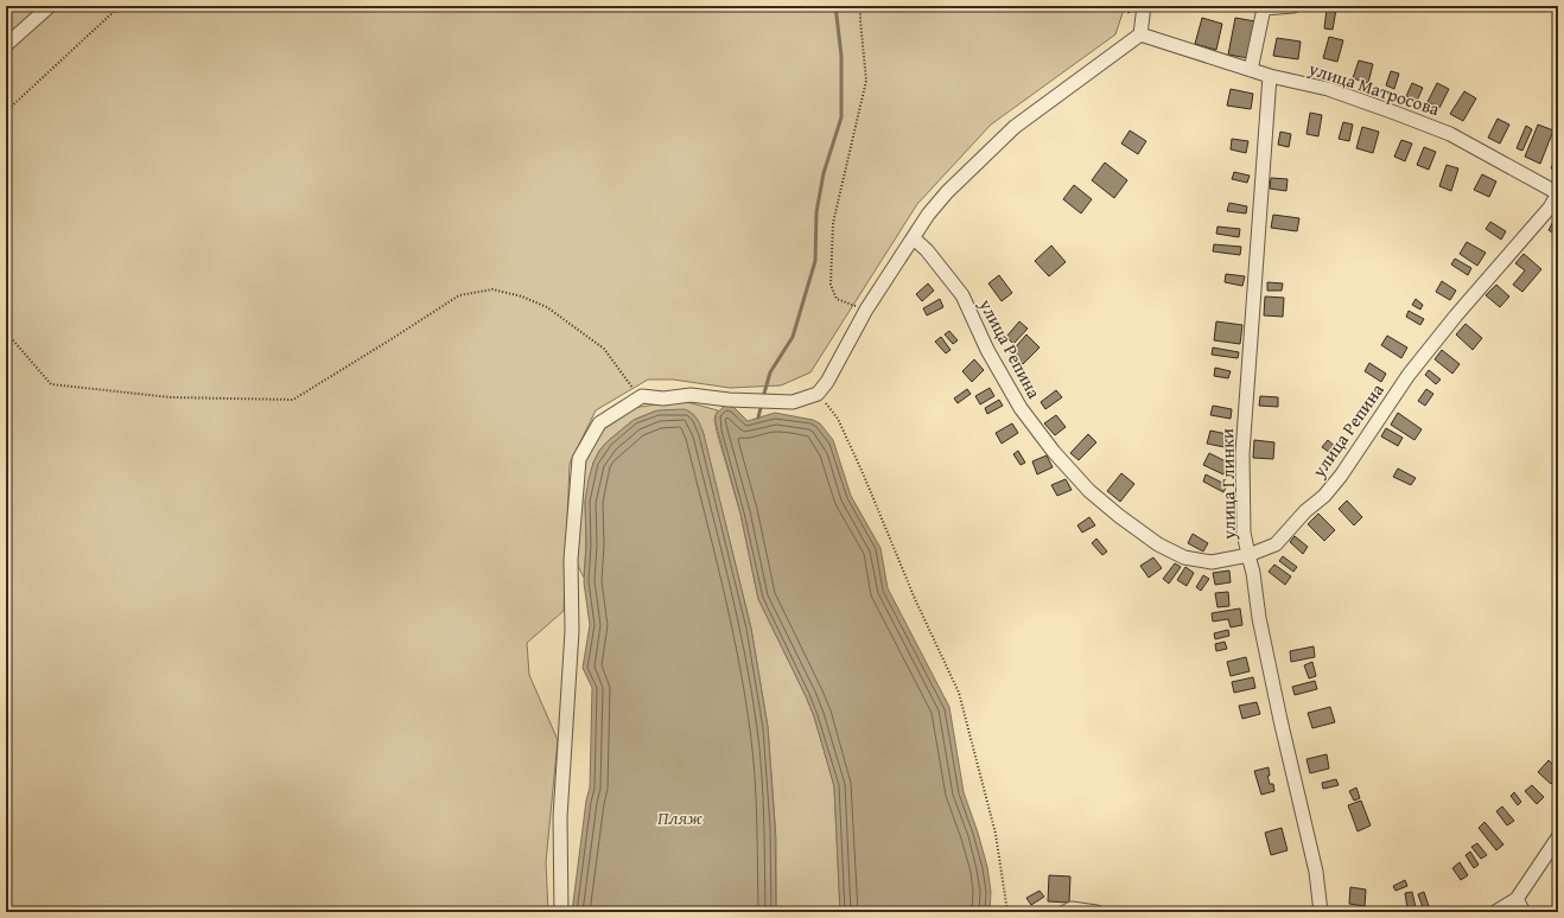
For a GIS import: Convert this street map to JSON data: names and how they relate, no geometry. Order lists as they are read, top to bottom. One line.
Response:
{"streets":{"street":["улица Матросова","улица Репина","улица Глинки"]},"crossings":[["улица Матросова","улица Репина"],["улица Матросова","улица Глинки"],["улица Репина","улица Глинки"]],"water":["Пляж"]}
